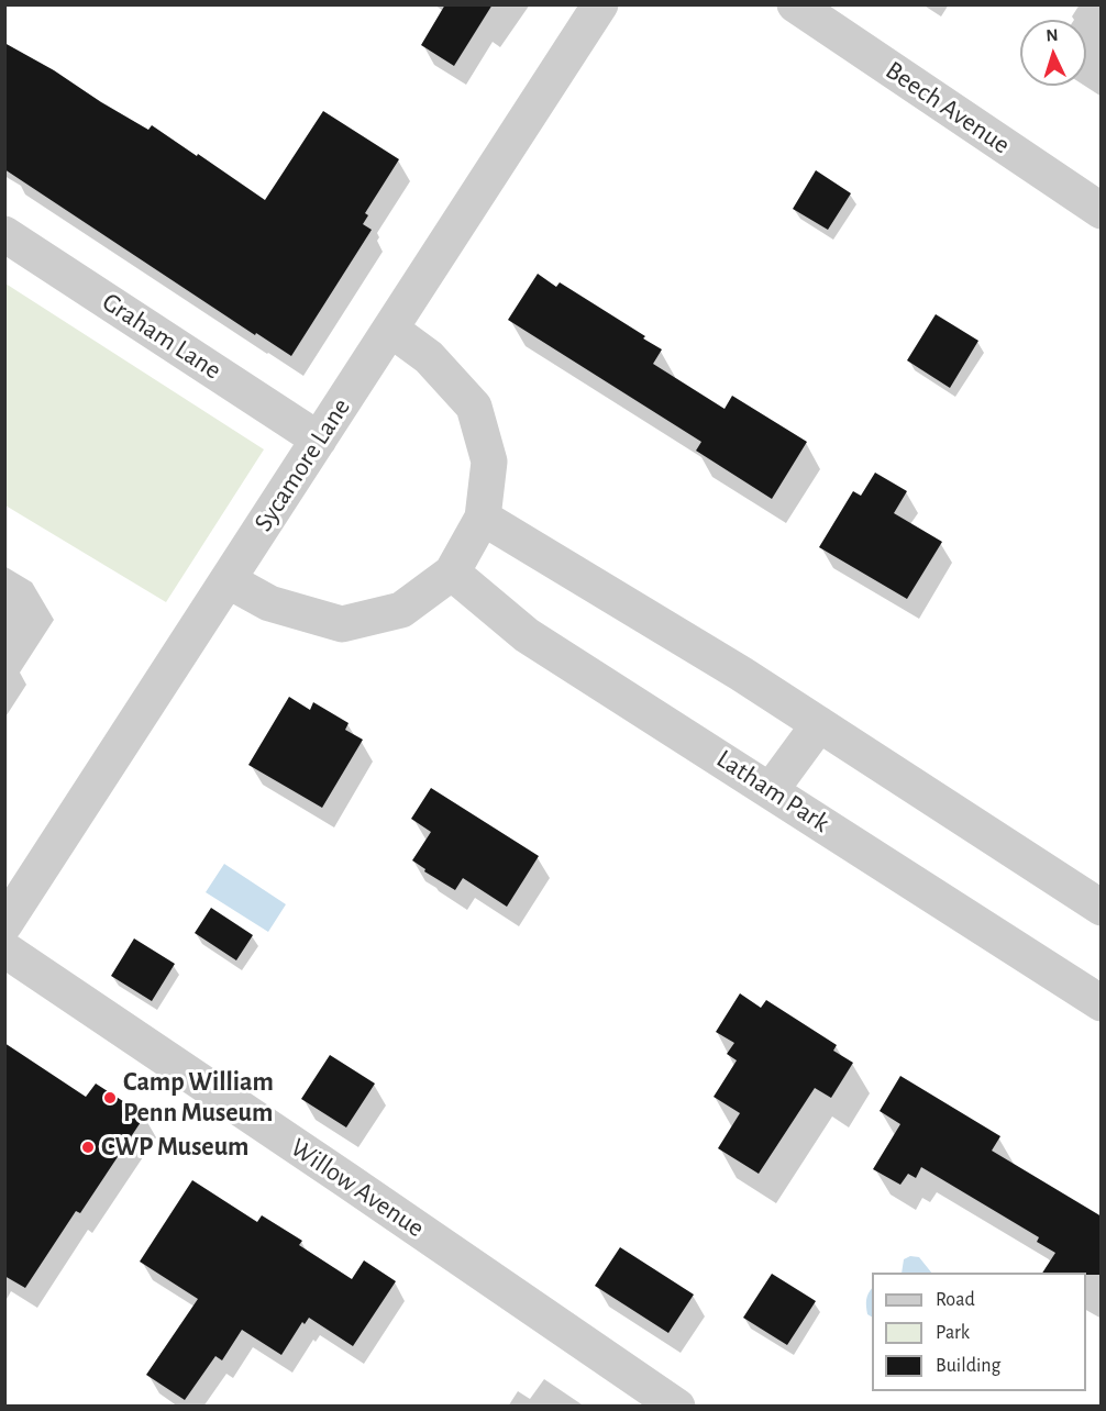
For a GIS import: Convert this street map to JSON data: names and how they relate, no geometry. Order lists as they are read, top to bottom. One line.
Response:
{"streets":{"street":["Beech Avenue","Graham Lane","Sycamore Lane","Latham Park","Willow Avenue"]},"crossings":[["Graham Lane","Sycamore Lane"]],"places":["Camp William Penn Museum","CWP Museum"],"legend":["Road","Park","Building"],"north":"top"}
